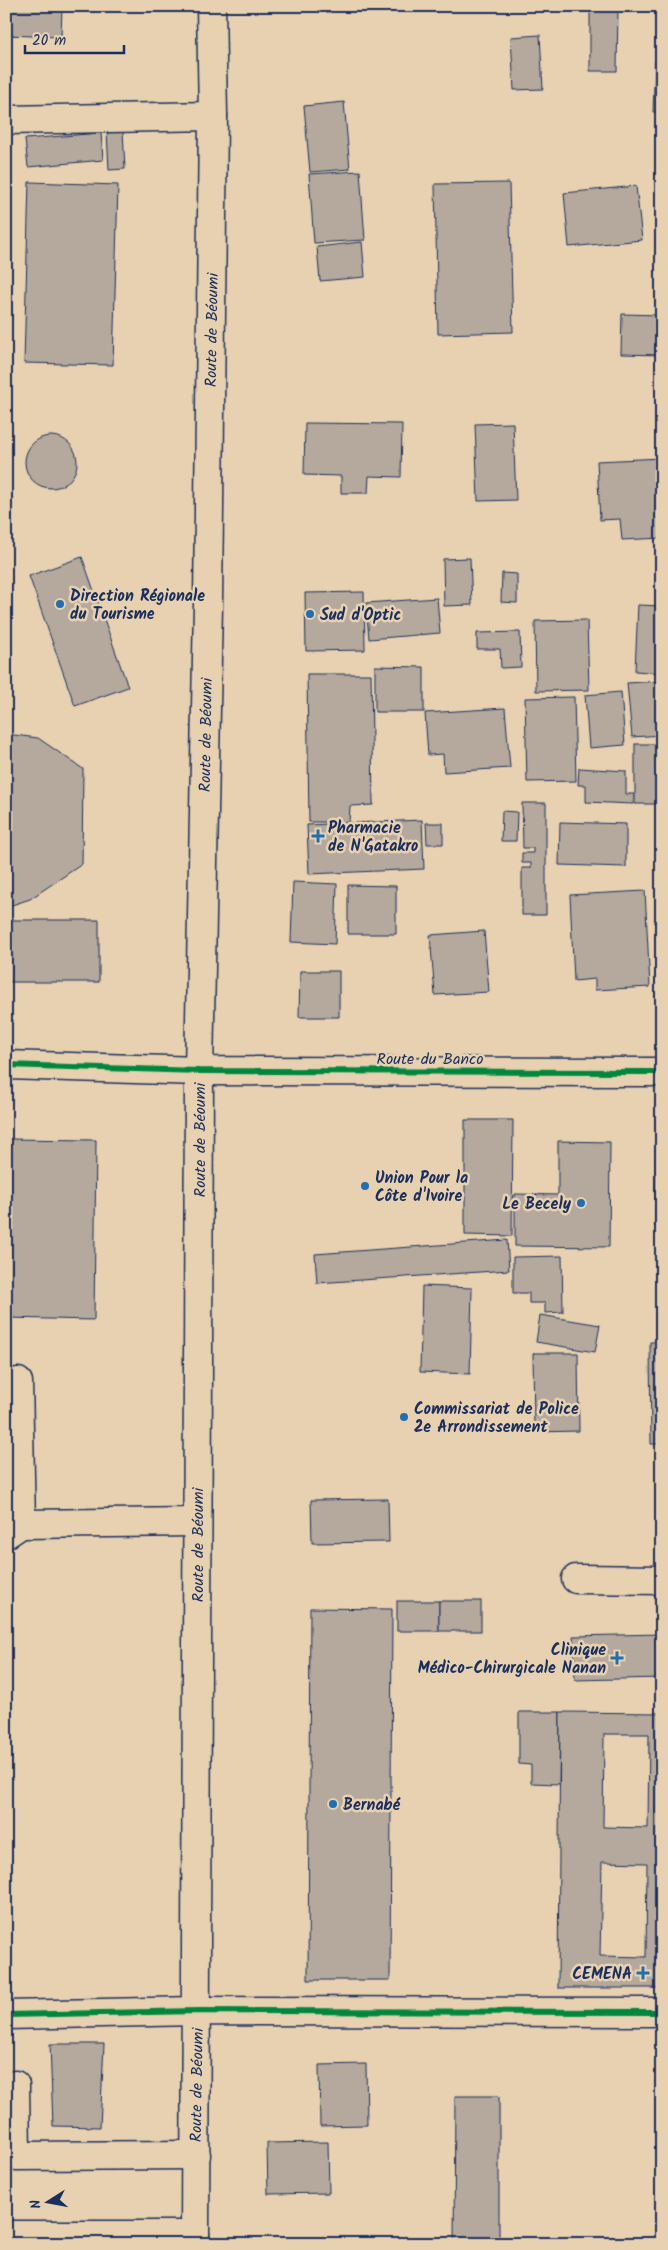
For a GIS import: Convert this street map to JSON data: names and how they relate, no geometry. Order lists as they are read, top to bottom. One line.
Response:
{"streets":{"main road":["Route de Béoumi","Route du Banco"]},"crossings":[["Route de Béoumi","Route du Banco"]],"places":{"other":["Direction Régionale du Tourisme","Sud d'Optic","Union Pour la Côte d'Ivoire","Le Becely","Commissariat de Police 2e Arrondissement","Bernabé"],"health":["Pharmacie de N'Gatakro","Clinique Médico-Chirurgicale Nanan","CEMENA"]},"scale_bar":"20 m","north":"left"}
